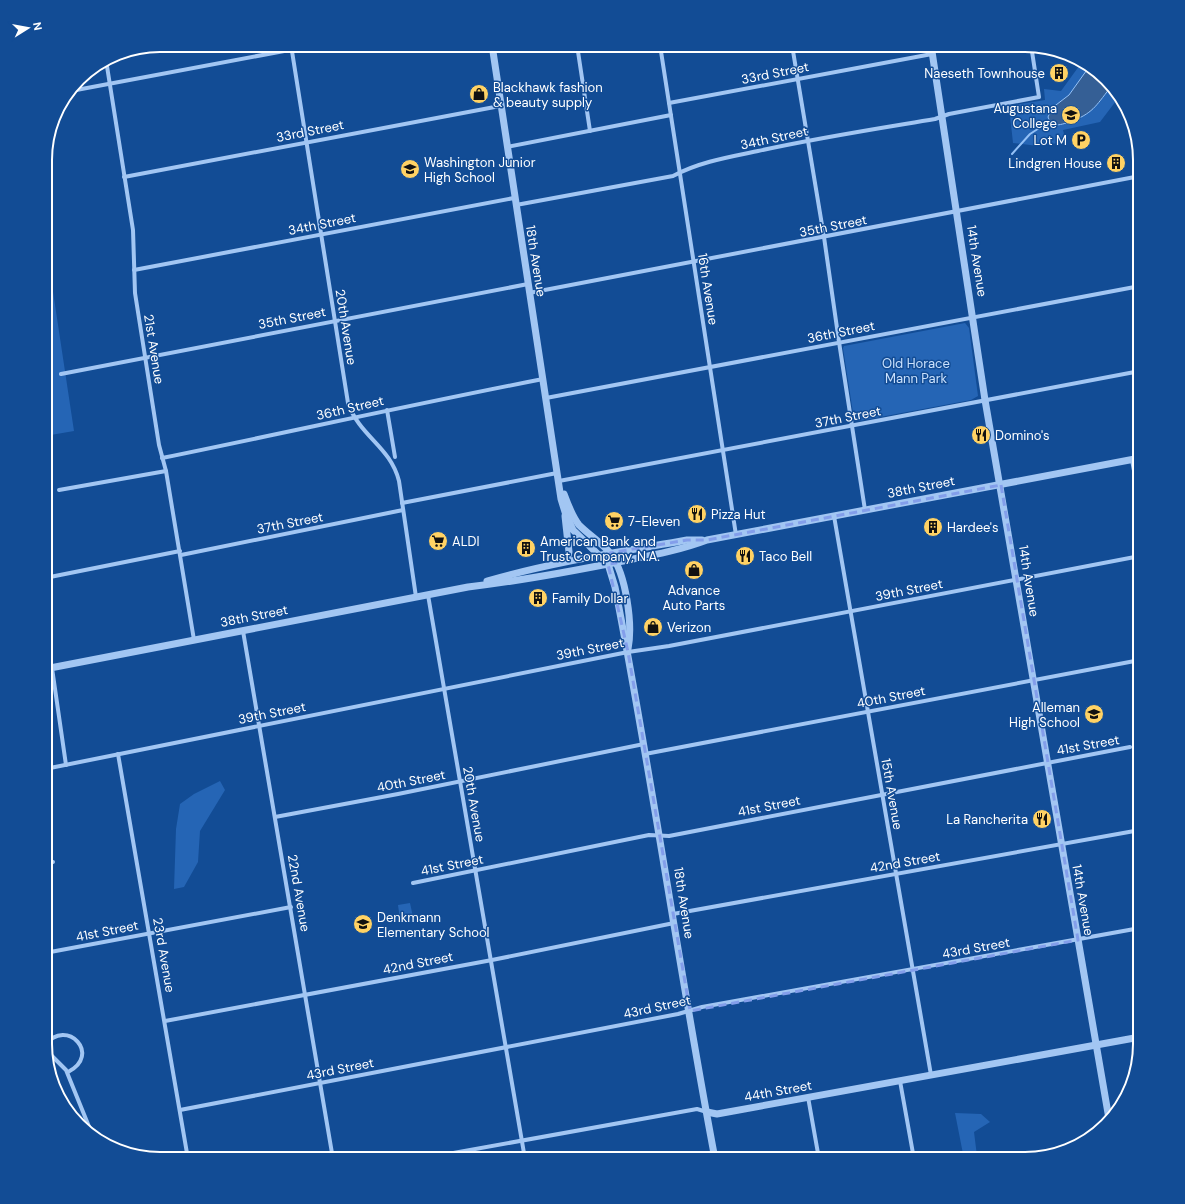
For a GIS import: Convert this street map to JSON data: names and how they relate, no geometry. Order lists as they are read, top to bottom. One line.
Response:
{"streets":{"street":["33rd Street","34th Street","35th Street","18th Avenue","14th Avenue","16th Avenue","20th Avenue","36th Street","21st Avenue","37th Street","38th Street","39th Street","40th Street","41st Street","15th Avenue","42nd Street","22nd Avenue","43rd Street","23rd Avenue","44th Street"]},"crossings":[["33rd Street","18th Avenue"],["33rd Street","14th Avenue"],["33rd Street","16th Avenue"],["33rd Street","20th Avenue"],["33rd Street","21st Avenue"],["34th Street","18th Avenue"],["34th Street","14th Avenue"],["34th Street","16th Avenue"],["34th Street","20th Avenue"],["34th Street","21st Avenue"],["35th Street","18th Avenue"],["35th Street","14th Avenue"],["35th Street","16th Avenue"],["35th Street","20th Avenue"],["35th Street","21st Avenue"],["18th Avenue","36th Street"],["18th Avenue","37th Street"],["18th Avenue","38th Street"],["18th Avenue","39th Street"],["18th Avenue","40th Street"],["18th Avenue","41st Street"],["18th Avenue","42nd Street"],["18th Avenue","43rd Street"],["18th Avenue","44th Street"],["14th Avenue","36th Street"],["14th Avenue","37th Street"],["14th Avenue","38th Street"],["14th Avenue","39th Street"],["14th Avenue","40th Street"],["14th Avenue","41st Street"],["14th Avenue","42nd Street"],["14th Avenue","43rd Street"],["14th Avenue","44th Street"],["16th Avenue","36th Street"],["16th Avenue","37th Street"],["16th Avenue","38th Street"],["20th Avenue","36th Street"],["20th Avenue","37th Street"],["20th Avenue","38th Street"],["20th Avenue","39th Street"],["20th Avenue","40th Street"],["20th Avenue","41st Street"],["20th Avenue","42nd Street"],["20th Avenue","43rd Street"],["20th Avenue","44th Street"],["36th Street","21st Avenue"],["21st Avenue","37th Street"],["21st Avenue","38th Street"],["38th Street","15th Avenue"],["38th Street","22nd Avenue"],["39th Street","15th Avenue"],["39th Street","22nd Avenue"],["39th Street","23rd Avenue"],["40th Street","15th Avenue"],["40th Street","22nd Avenue"],["41st Street","15th Avenue"],["41st Street","22nd Avenue"],["41st Street","23rd Avenue"],["15th Avenue","42nd Street"],["15th Avenue","43rd Street"],["15th Avenue","44th Street"],["42nd Street","22nd Avenue"],["42nd Street","23rd Avenue"],["22nd Avenue","43rd Street"],["43rd Street","23rd Avenue"]],"parks":["Old Horace Mann Park"],"places":{"building":["Naeseth Townhouse","Lindgren House","Hardee's","American Bank and Trust Company, N.A.","Family Dollar"],"shop":["Blackhawk fashion & beauty supply","Advance Auto Parts","Verizon"],"school or university":["Augustana College","Washington Junior High School","Alleman High School","Denkmann Elementary School"],"parking":["Lot M"],"restaurant":["Domino's","Pizza Hut","Taco Bell","La Rancherita"],"supermarket":["7-Eleven","ALDI"]},"north":"right"}
